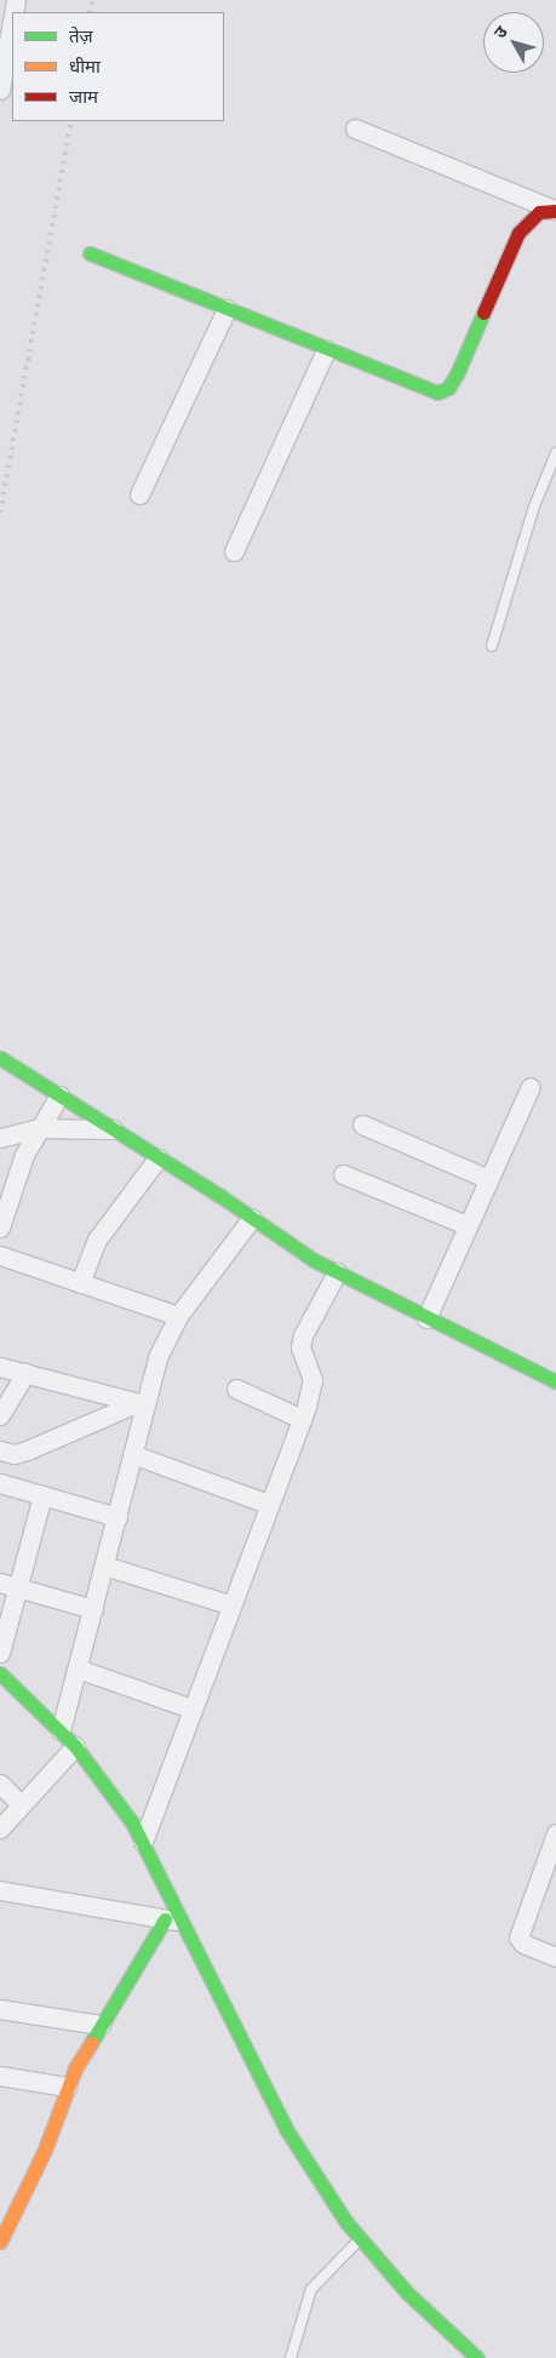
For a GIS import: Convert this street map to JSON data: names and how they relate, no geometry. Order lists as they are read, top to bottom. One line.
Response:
{"legend":["तेज़","धीमा","जाम"],"north":"top left"}
